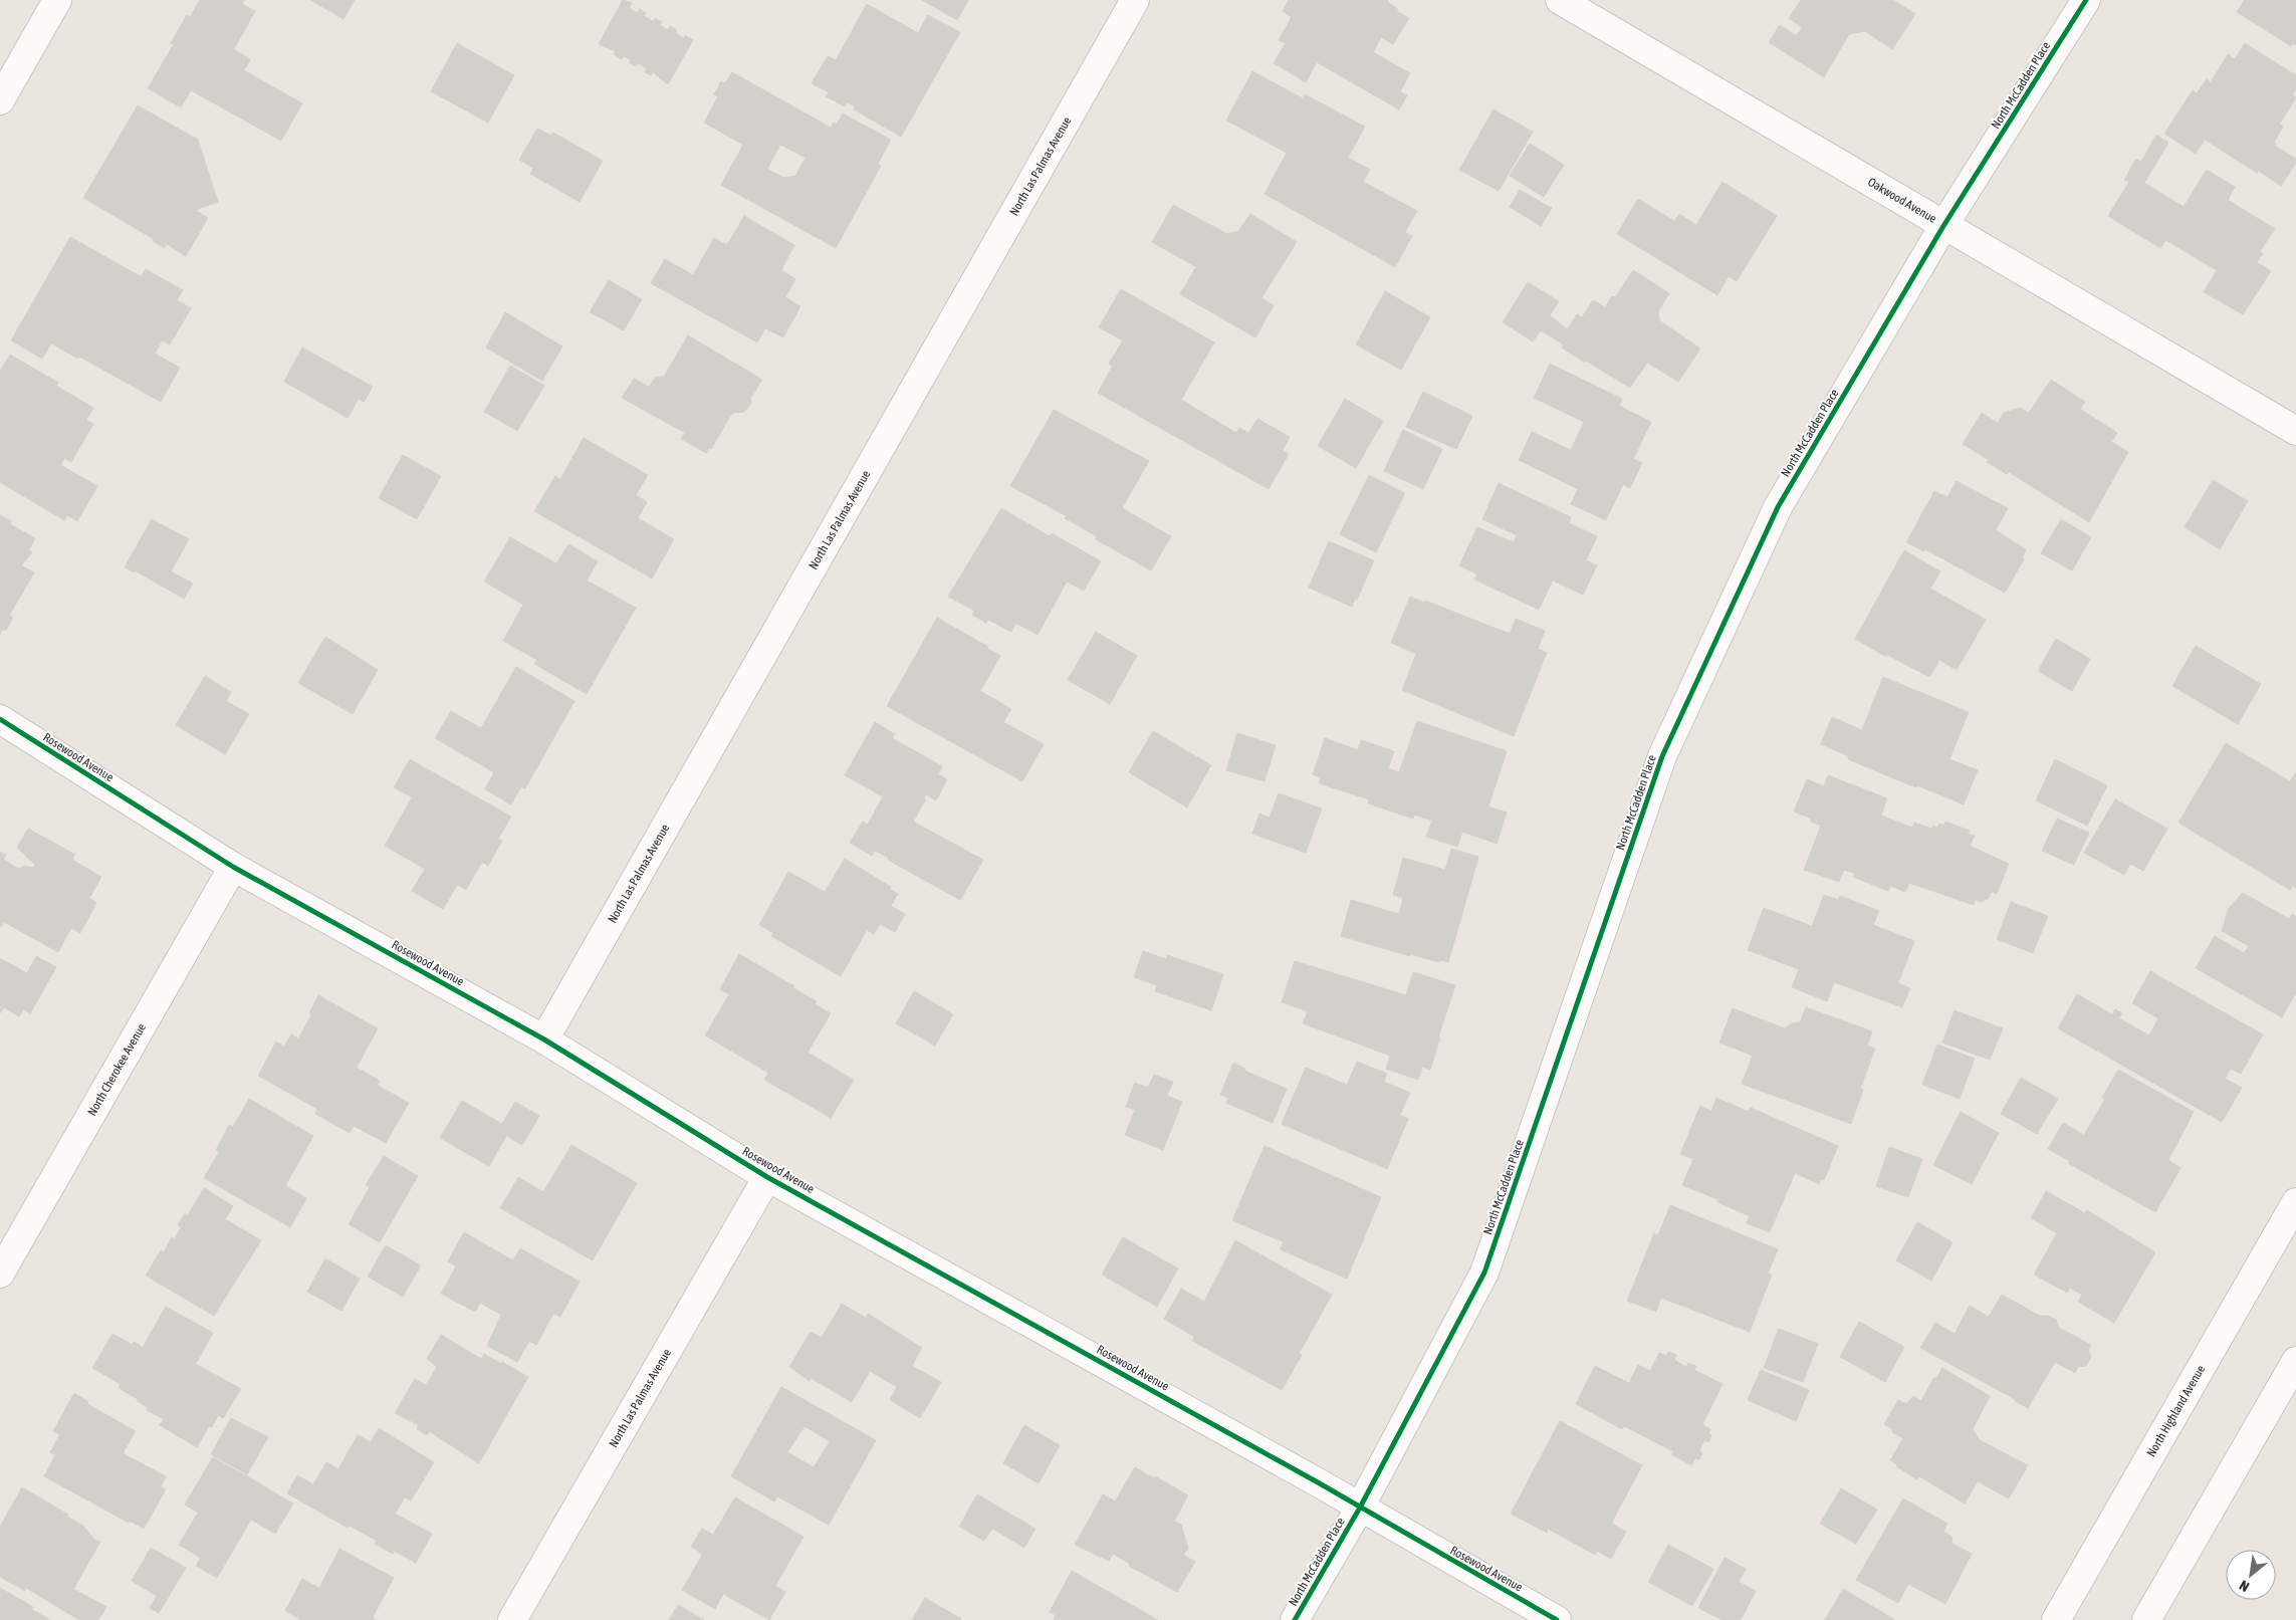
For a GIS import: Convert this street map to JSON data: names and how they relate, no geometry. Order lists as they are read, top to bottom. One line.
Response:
{"streets":{"street":["North McCadden Place","North Las Palmas Avenue","Oakwood Avenue","Rosewood Avenue","North Cherokee Avenue","North Highland Avenue"]},"crossings":[["North McCadden Place","Oakwood Avenue"],["North McCadden Place","Rosewood Avenue"],["North Las Palmas Avenue","Rosewood Avenue"],["Rosewood Avenue","North Cherokee Avenue"]],"north":"bottom left"}
